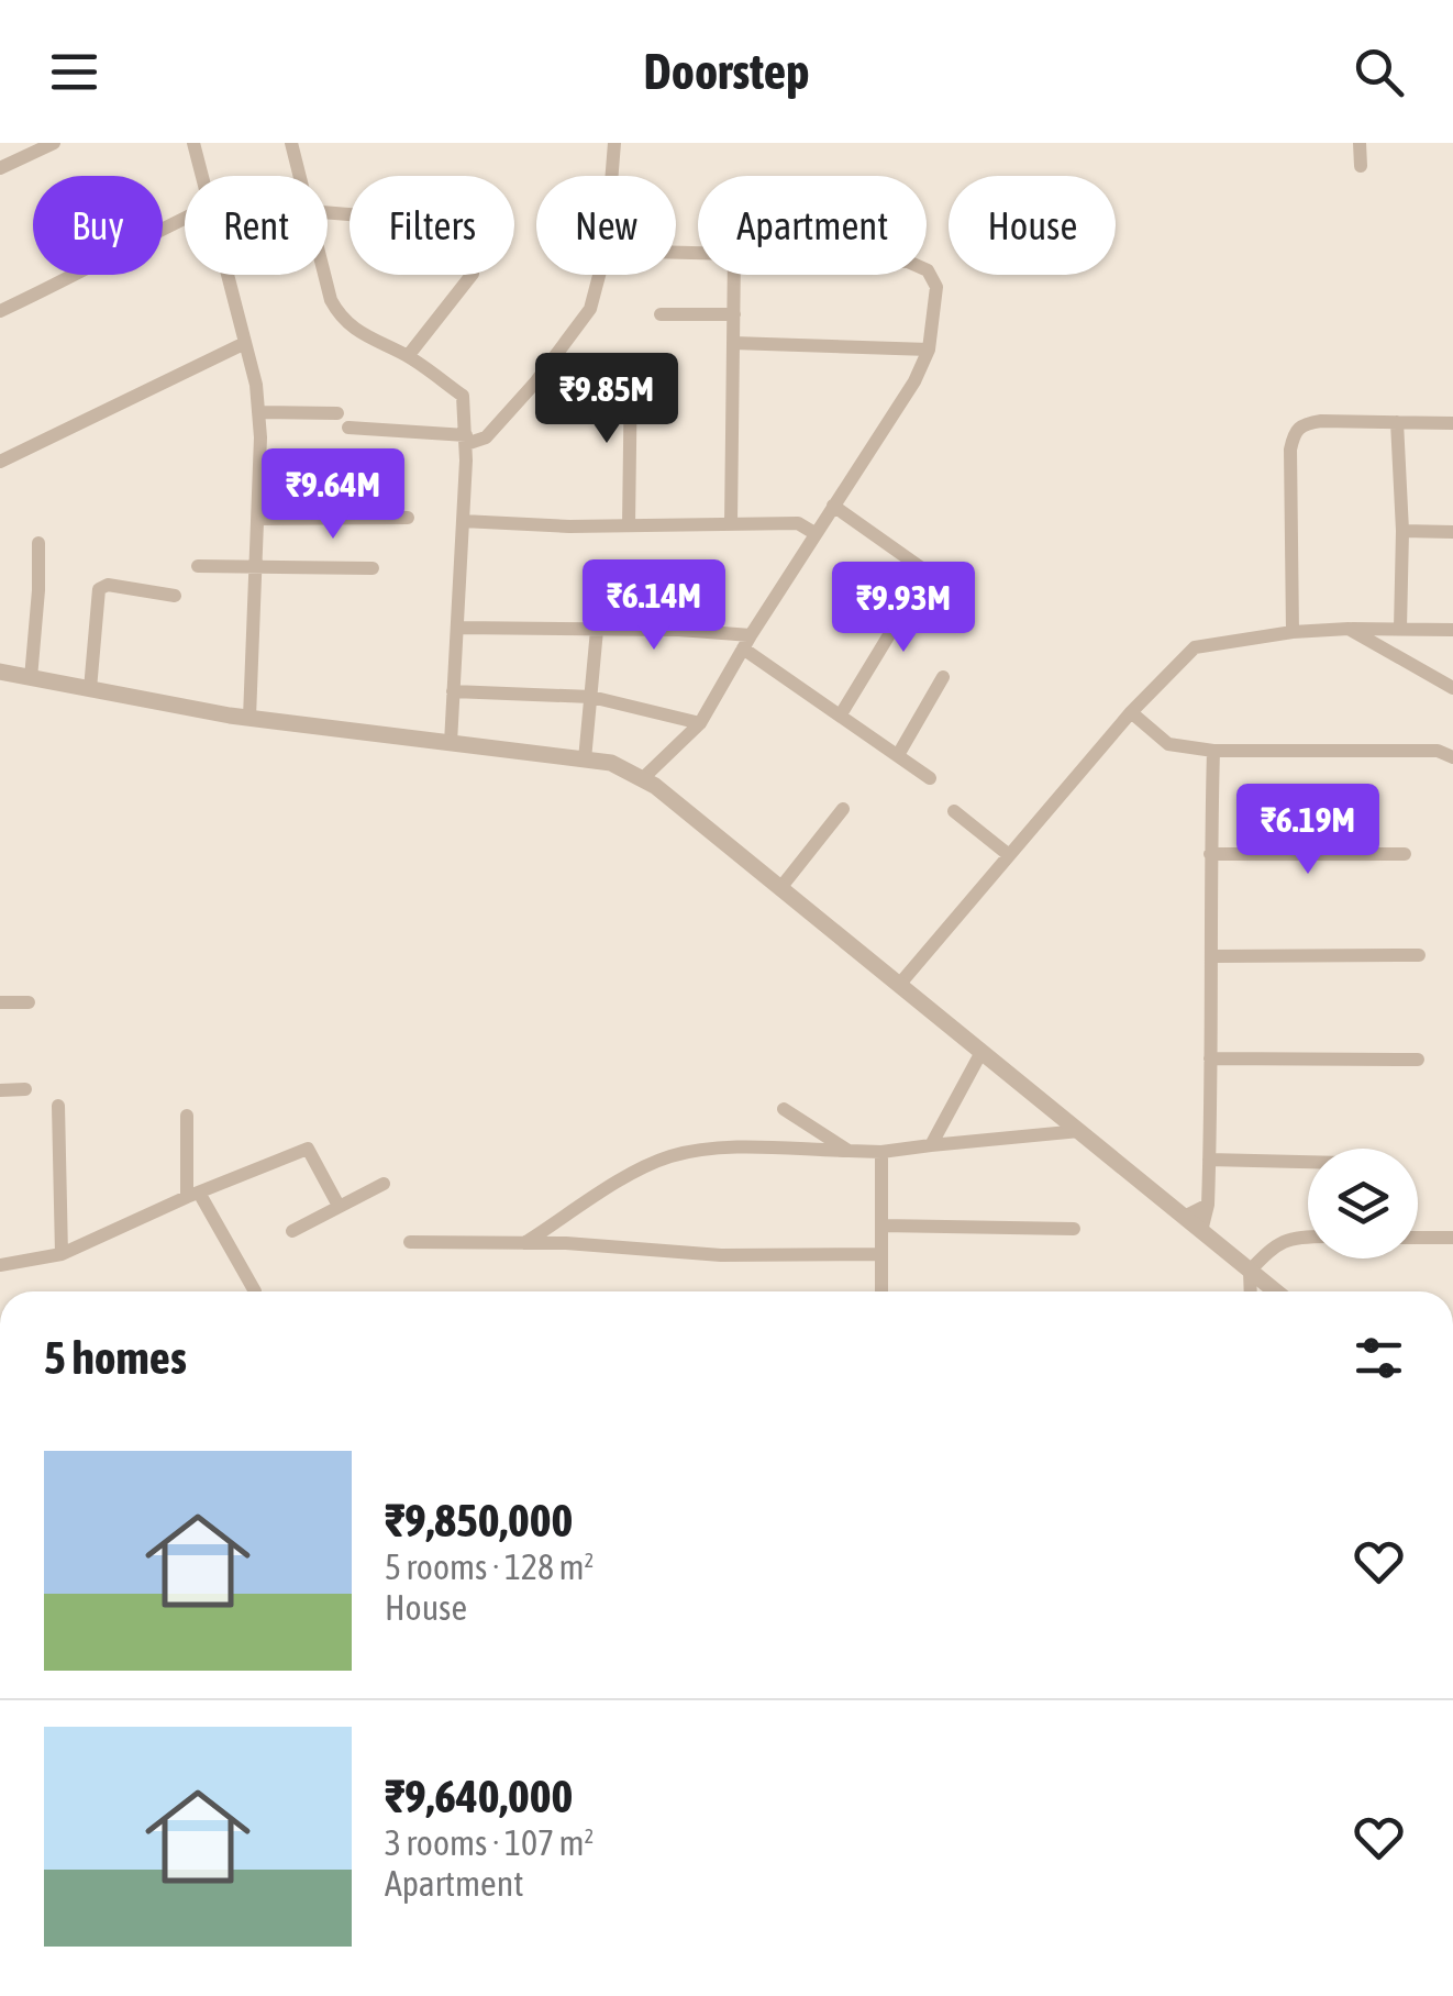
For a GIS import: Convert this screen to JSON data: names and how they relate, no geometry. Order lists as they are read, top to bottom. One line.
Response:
{"page":{"header":"Doorstep","chip":["Buy","Rent","Filters","New","Apartment","House"],"price":["₹9.85M","₹9.64M","₹6.14M","₹9.93M","₹6.19M"],"heading":"5 homes","list":[{"name":"₹9,850,000","note":"5 rooms · 128 m² · House"},{"name":"₹9,640,000","note":"3 rooms · 107 m² · Apartment"}]}}
